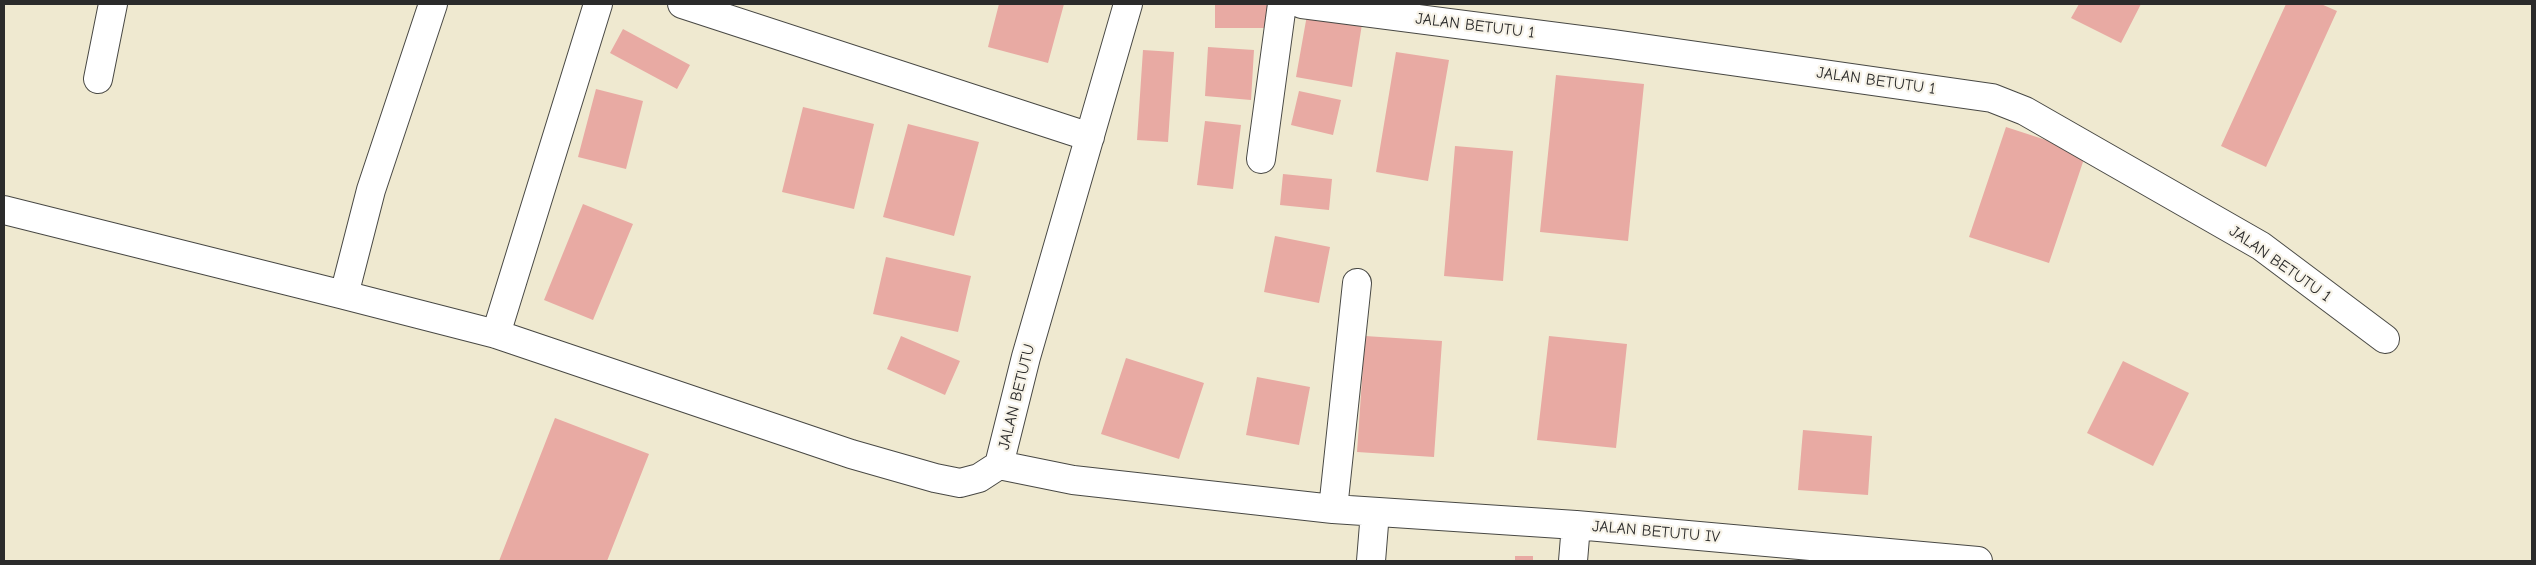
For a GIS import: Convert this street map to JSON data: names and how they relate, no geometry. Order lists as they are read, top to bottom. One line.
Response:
{"streets":{"street":["JALAN BETUTU 1","JALAN BETUTU","JALAN BETUTU IV"]},"crossings":[["JALAN BETUTU","JALAN BETUTU IV"]]}
